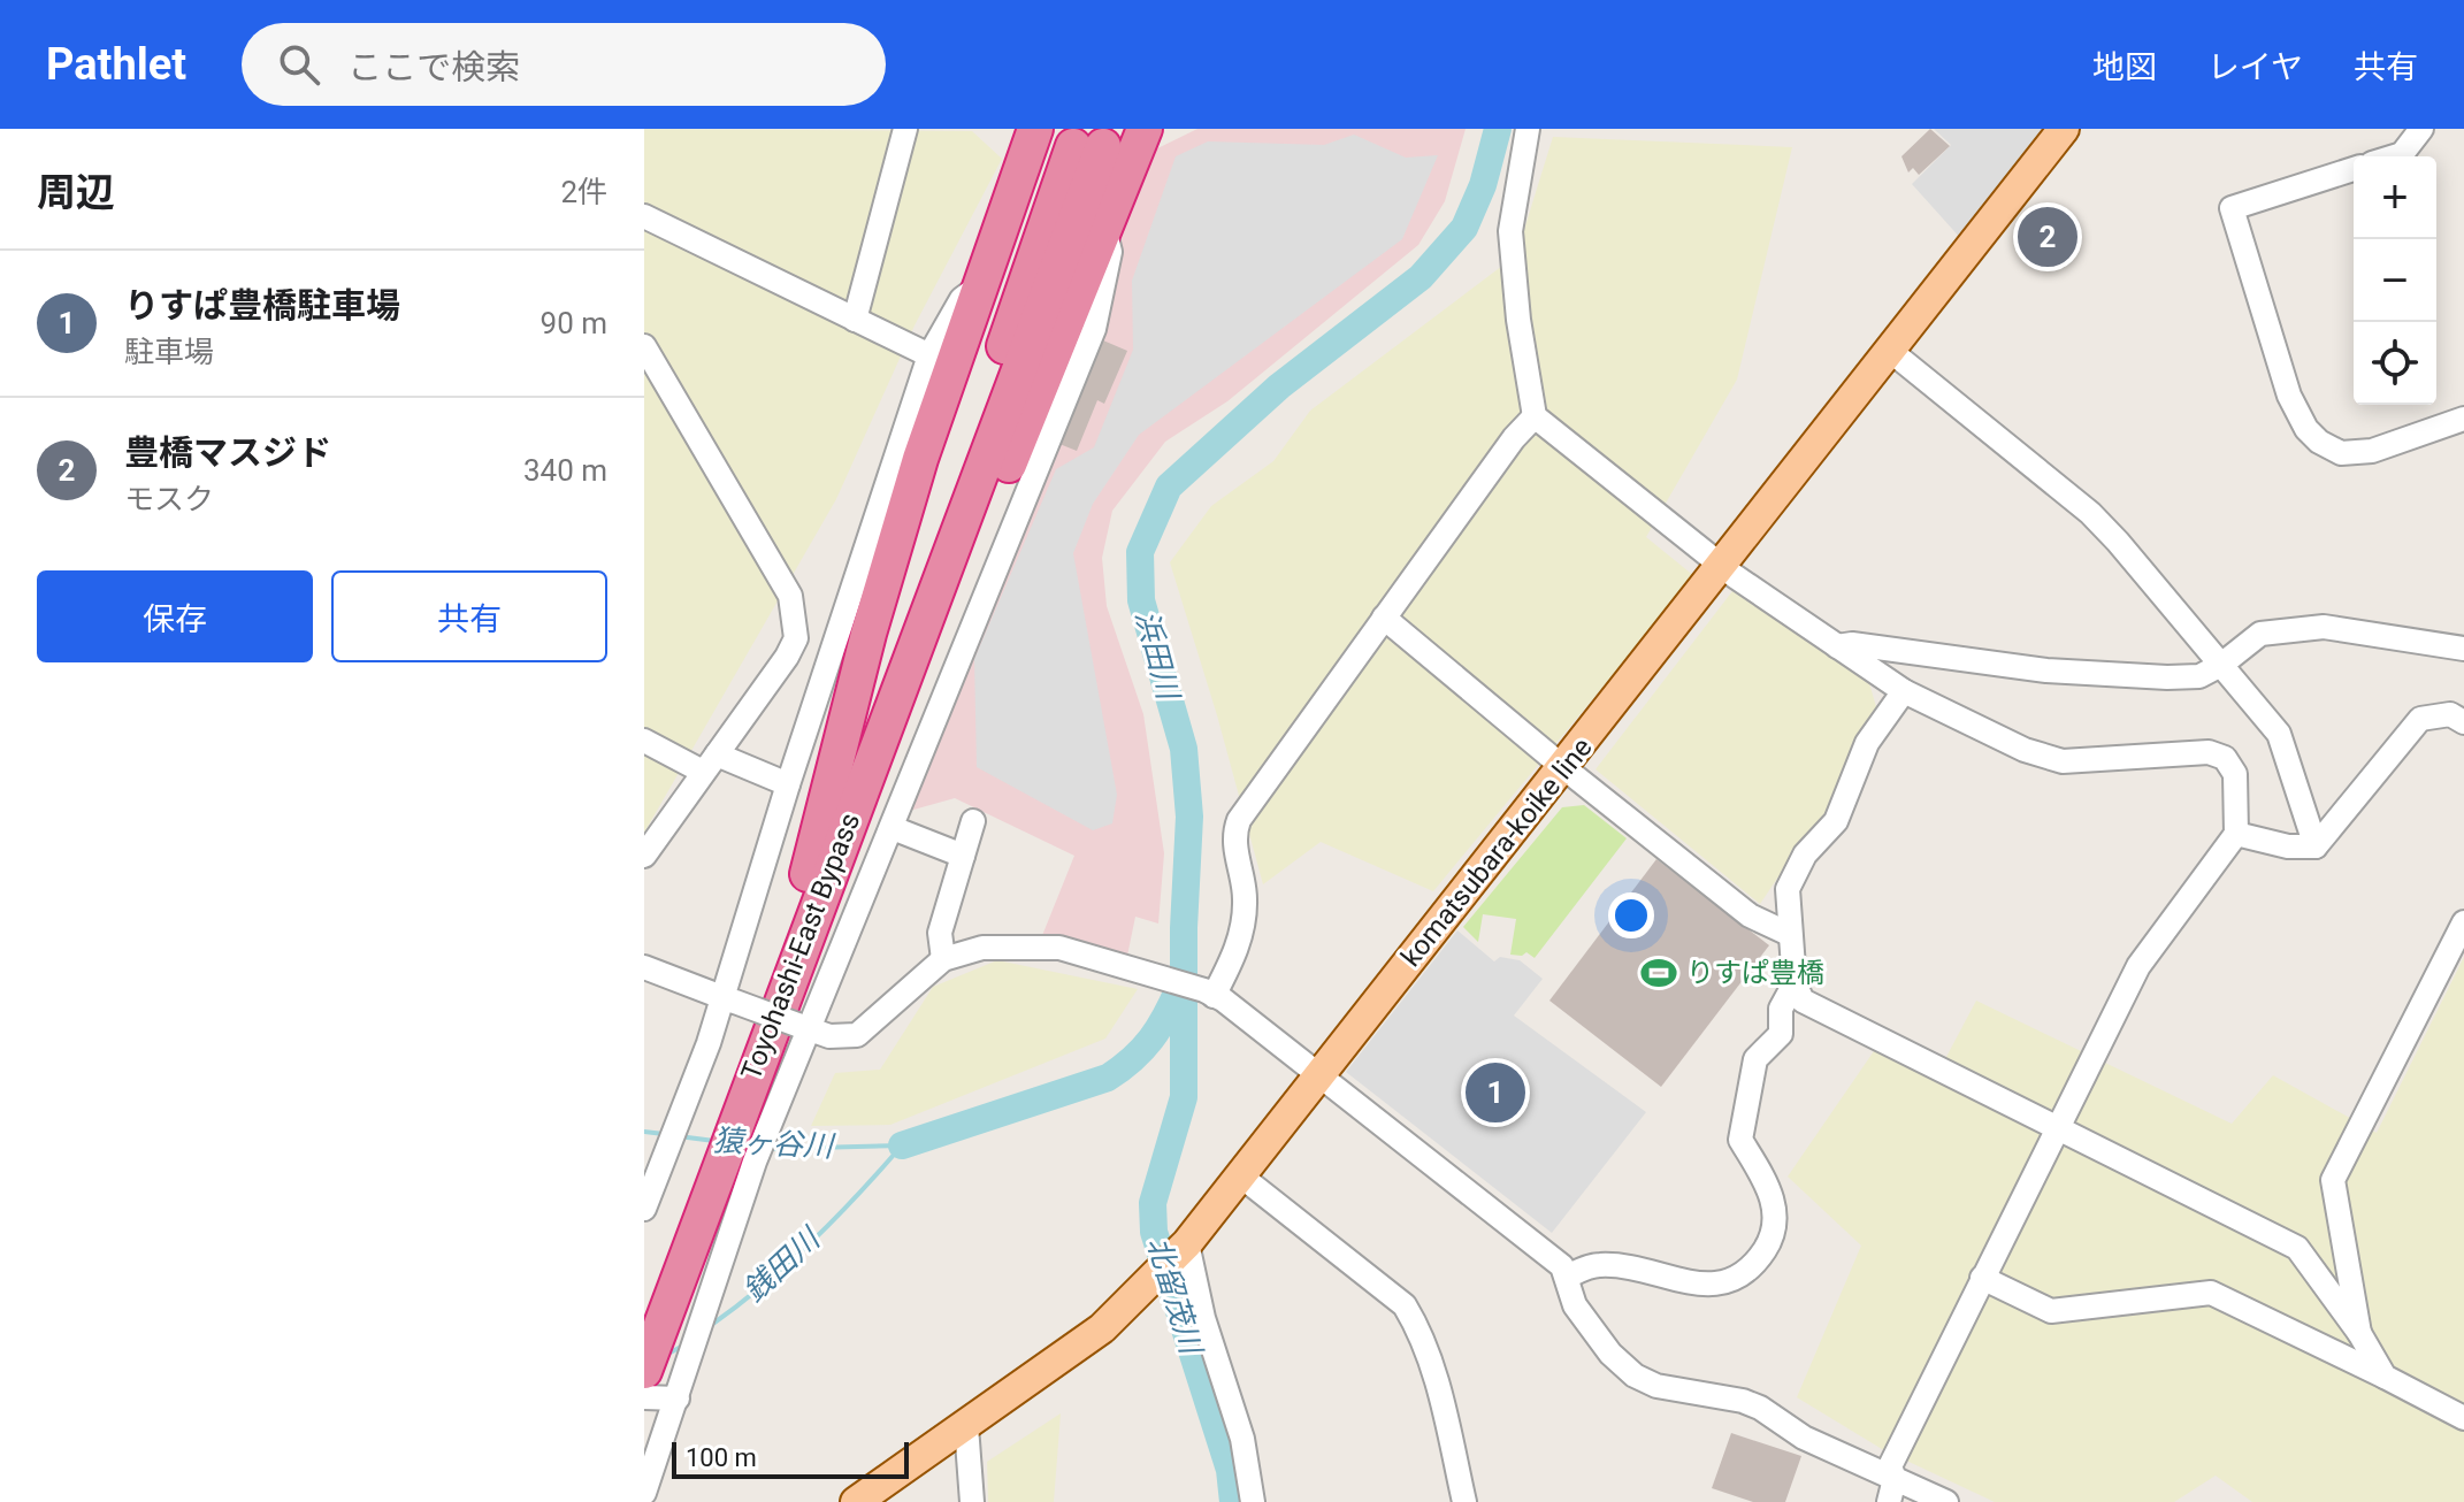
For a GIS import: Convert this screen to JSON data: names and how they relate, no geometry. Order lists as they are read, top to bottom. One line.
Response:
{"streets":{"highway":["Toyohashi-East Bypass"],"main road":["komatsubara-koike line"]},"water":["浜田川","猿ヶ谷川","銭田川","北留茂川"],"places":{"sports":["りすぱ豊橋"]},"scale_bar":"100 m","page":{"header":"Pathlet","search":"ここで検索","nav":["地図","レイヤ","共有"],"heading":["周辺","2件"],"map_buttons":["+","−"],"pins":["2","1"],"list":[{"mark":"1","name":"りすぱ豊橋駐車場","note":"駐車場","value":"90 m"},{"mark":"2","name":"豊橋マスジド","note":"モスク","value":"340 m"}],"buttons":["保存","共有"],"scale":"100 m"}}
